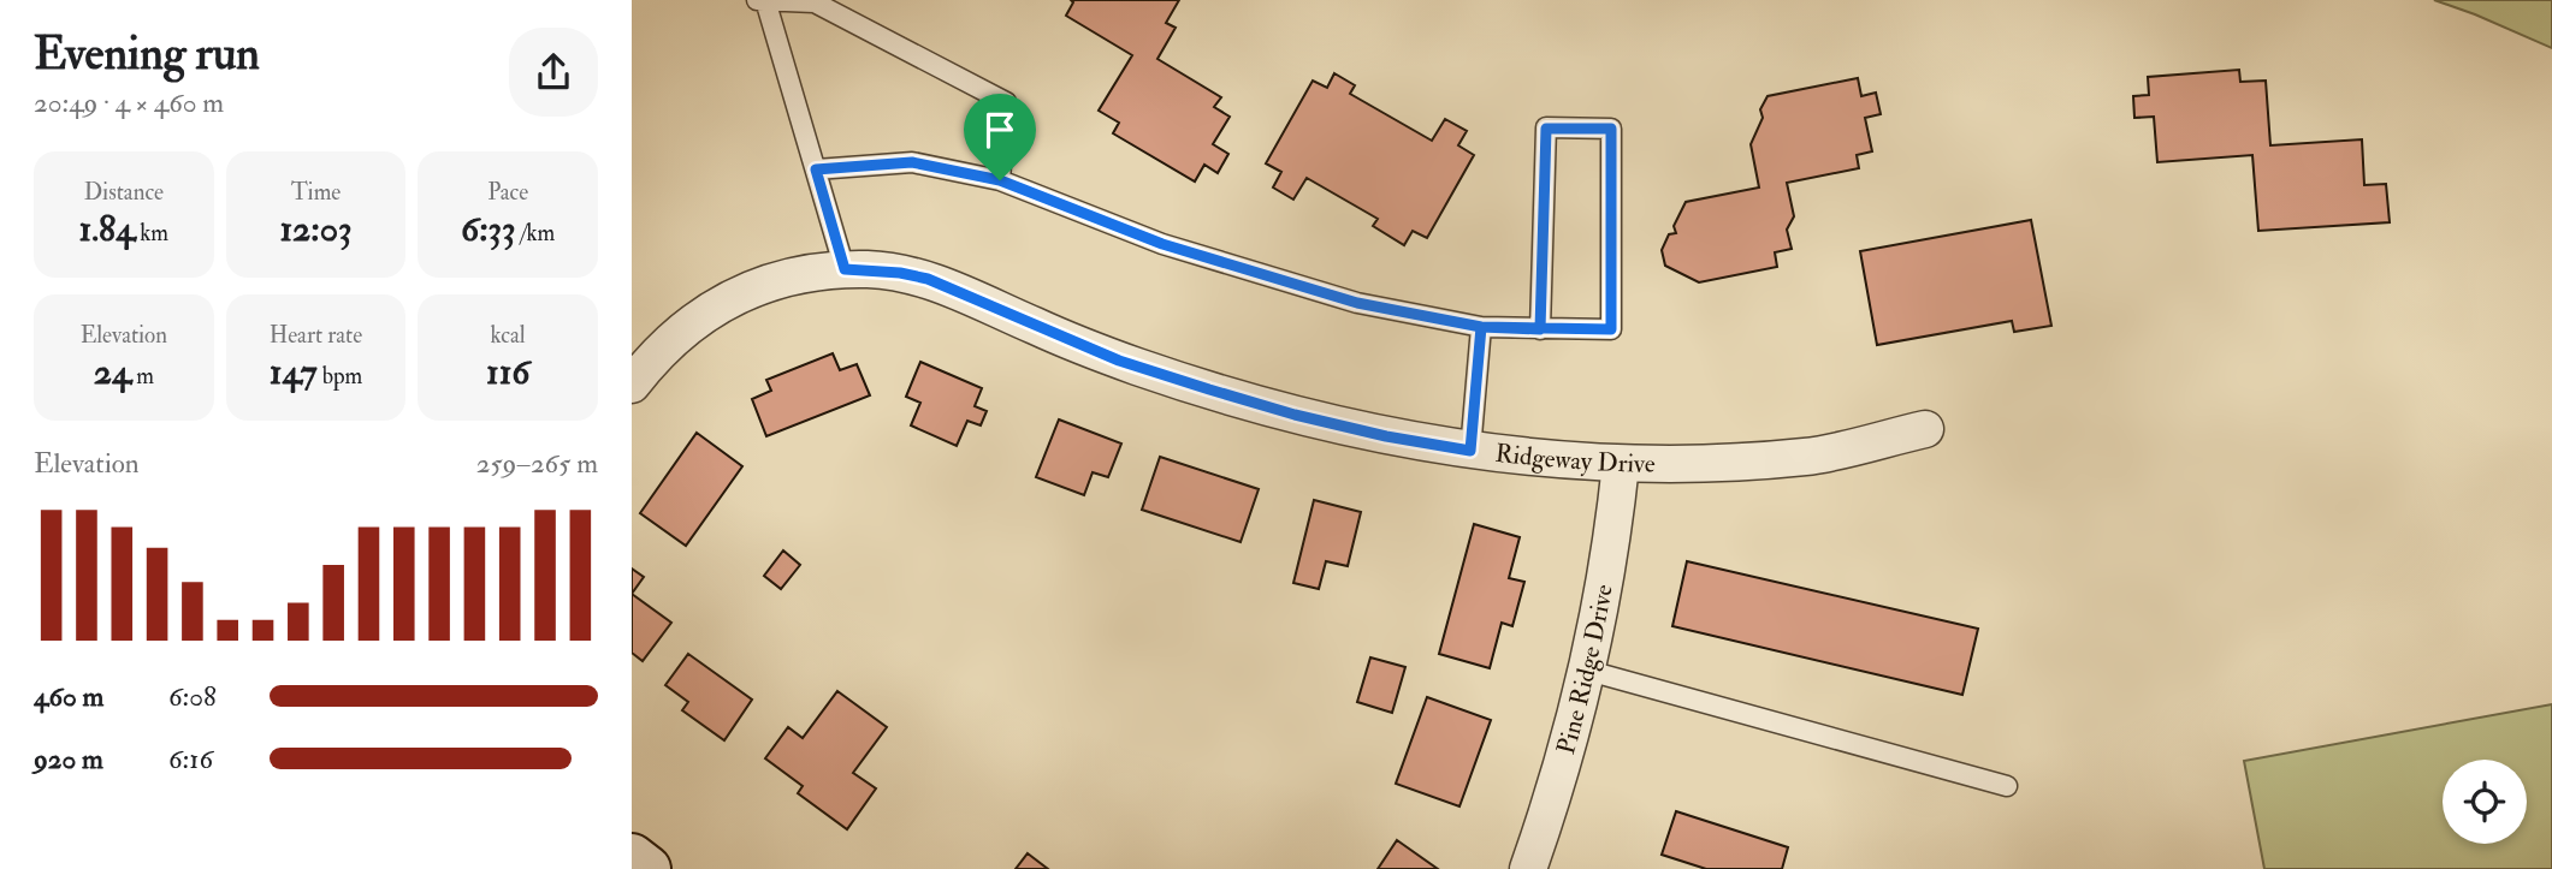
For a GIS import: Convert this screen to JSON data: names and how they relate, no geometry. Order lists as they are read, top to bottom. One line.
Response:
{"streets":{"street":["Ridgeway Drive","Pine Ridge Drive"]},"crossings":[["Ridgeway Drive","Pine Ridge Drive"]],"page":{"heading":["Evening run","20:49 · 4 × 460 m"],"stats":[["Distance","1.84 km"],["Time","12:03"],["Pace","6:33 /km"],["Elevation","24 m"],["Heart rate","147 bpm"],["kcal","116"]],"chart":["Elevation","259–265 m"],"list":[{"name":"460 m","note":"6:08"},{"name":"920 m","note":"6:16"}]}}
